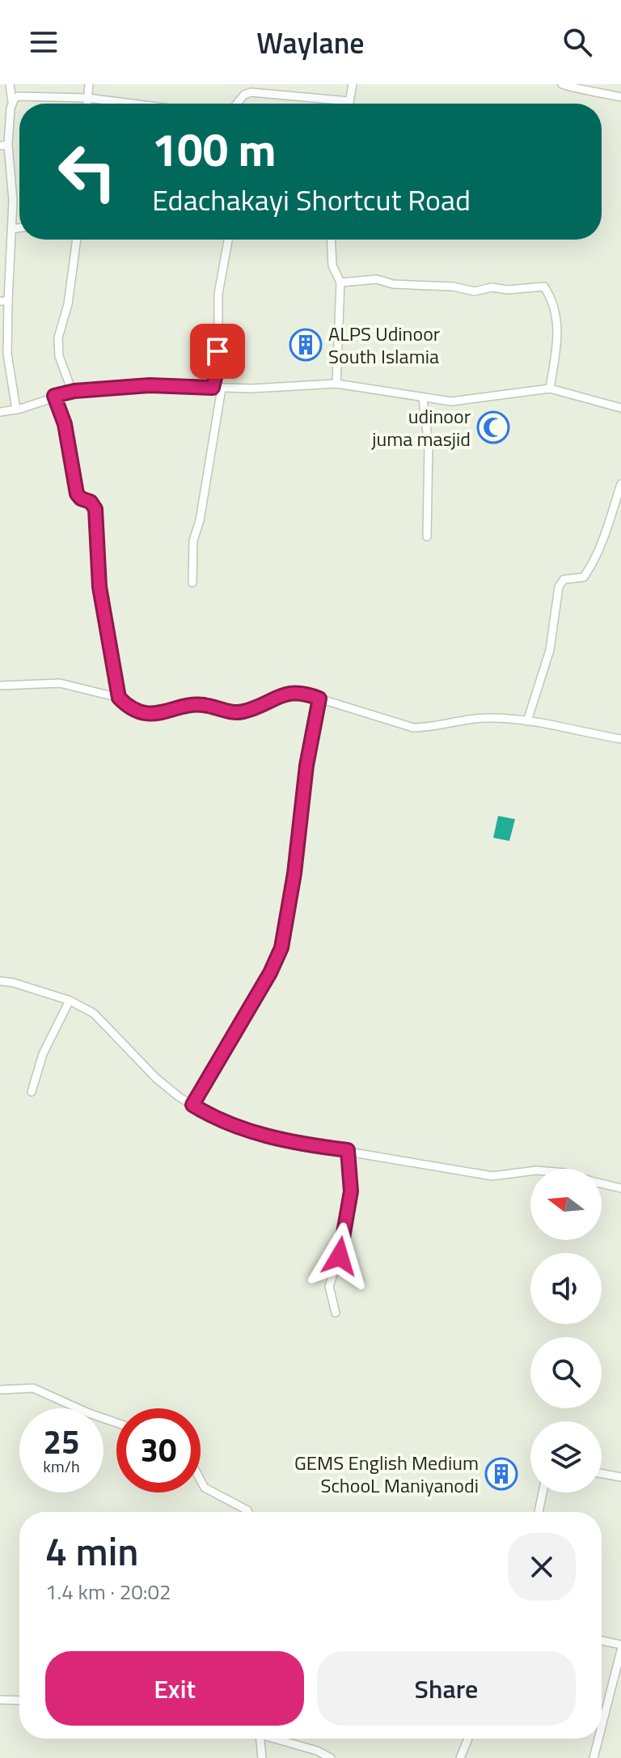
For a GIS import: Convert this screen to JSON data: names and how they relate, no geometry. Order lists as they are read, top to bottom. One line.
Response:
{"places":{"building":["ALPS Udinoor South Islamia","GEMS English Medium SchooL Maniyanodi"],"mosque":["udinoor juma masjid"]},"north":"left","page":{"header":"Waylane","turn":["100 m","Edachakayi Shortcut Road"],"speed":"25 km/h","limit":"30","heading":["4 min","1.4 km · 20:02"],"buttons":["Exit","Share"]}}
